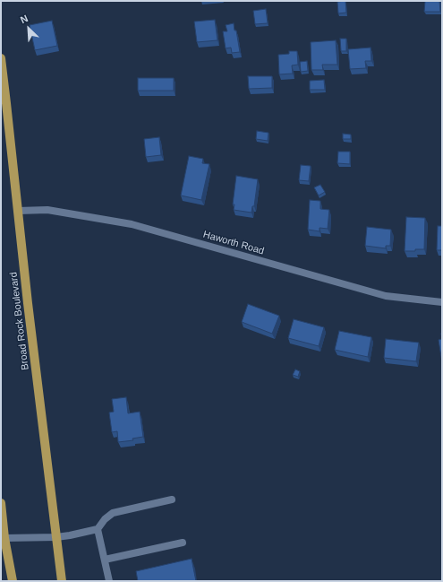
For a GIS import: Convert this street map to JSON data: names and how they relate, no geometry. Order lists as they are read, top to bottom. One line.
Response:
{"streets":{"main road":["Broad Rock Boulevard"],"street":["Haworth Road"]},"crossings":[["Haworth Road","Broad Rock Boulevard"]],"north":"top left"}
